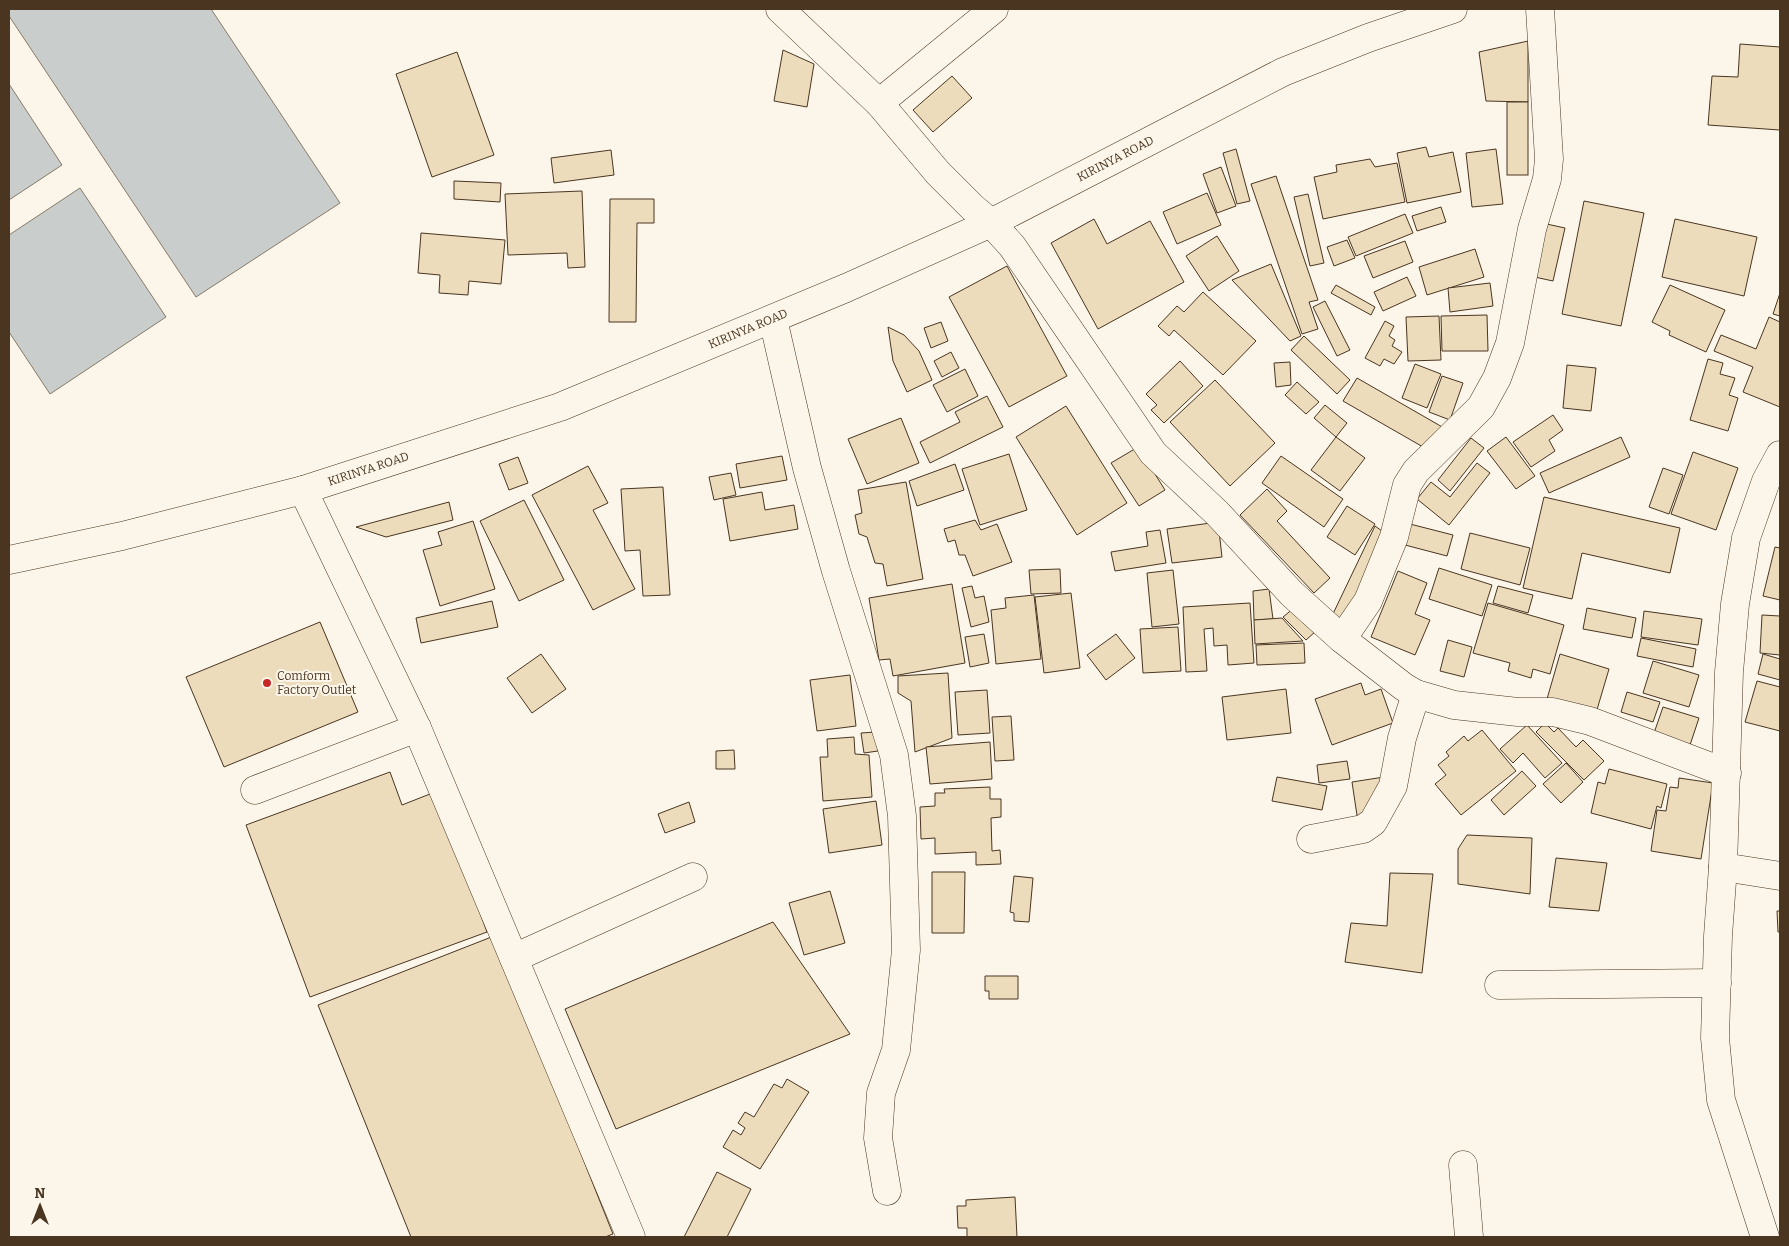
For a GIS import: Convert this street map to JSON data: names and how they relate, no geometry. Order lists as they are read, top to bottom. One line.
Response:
{"streets":{"street":["KIRINYA ROAD"]},"places":["Comform Factory Outlet"],"north":"top"}
